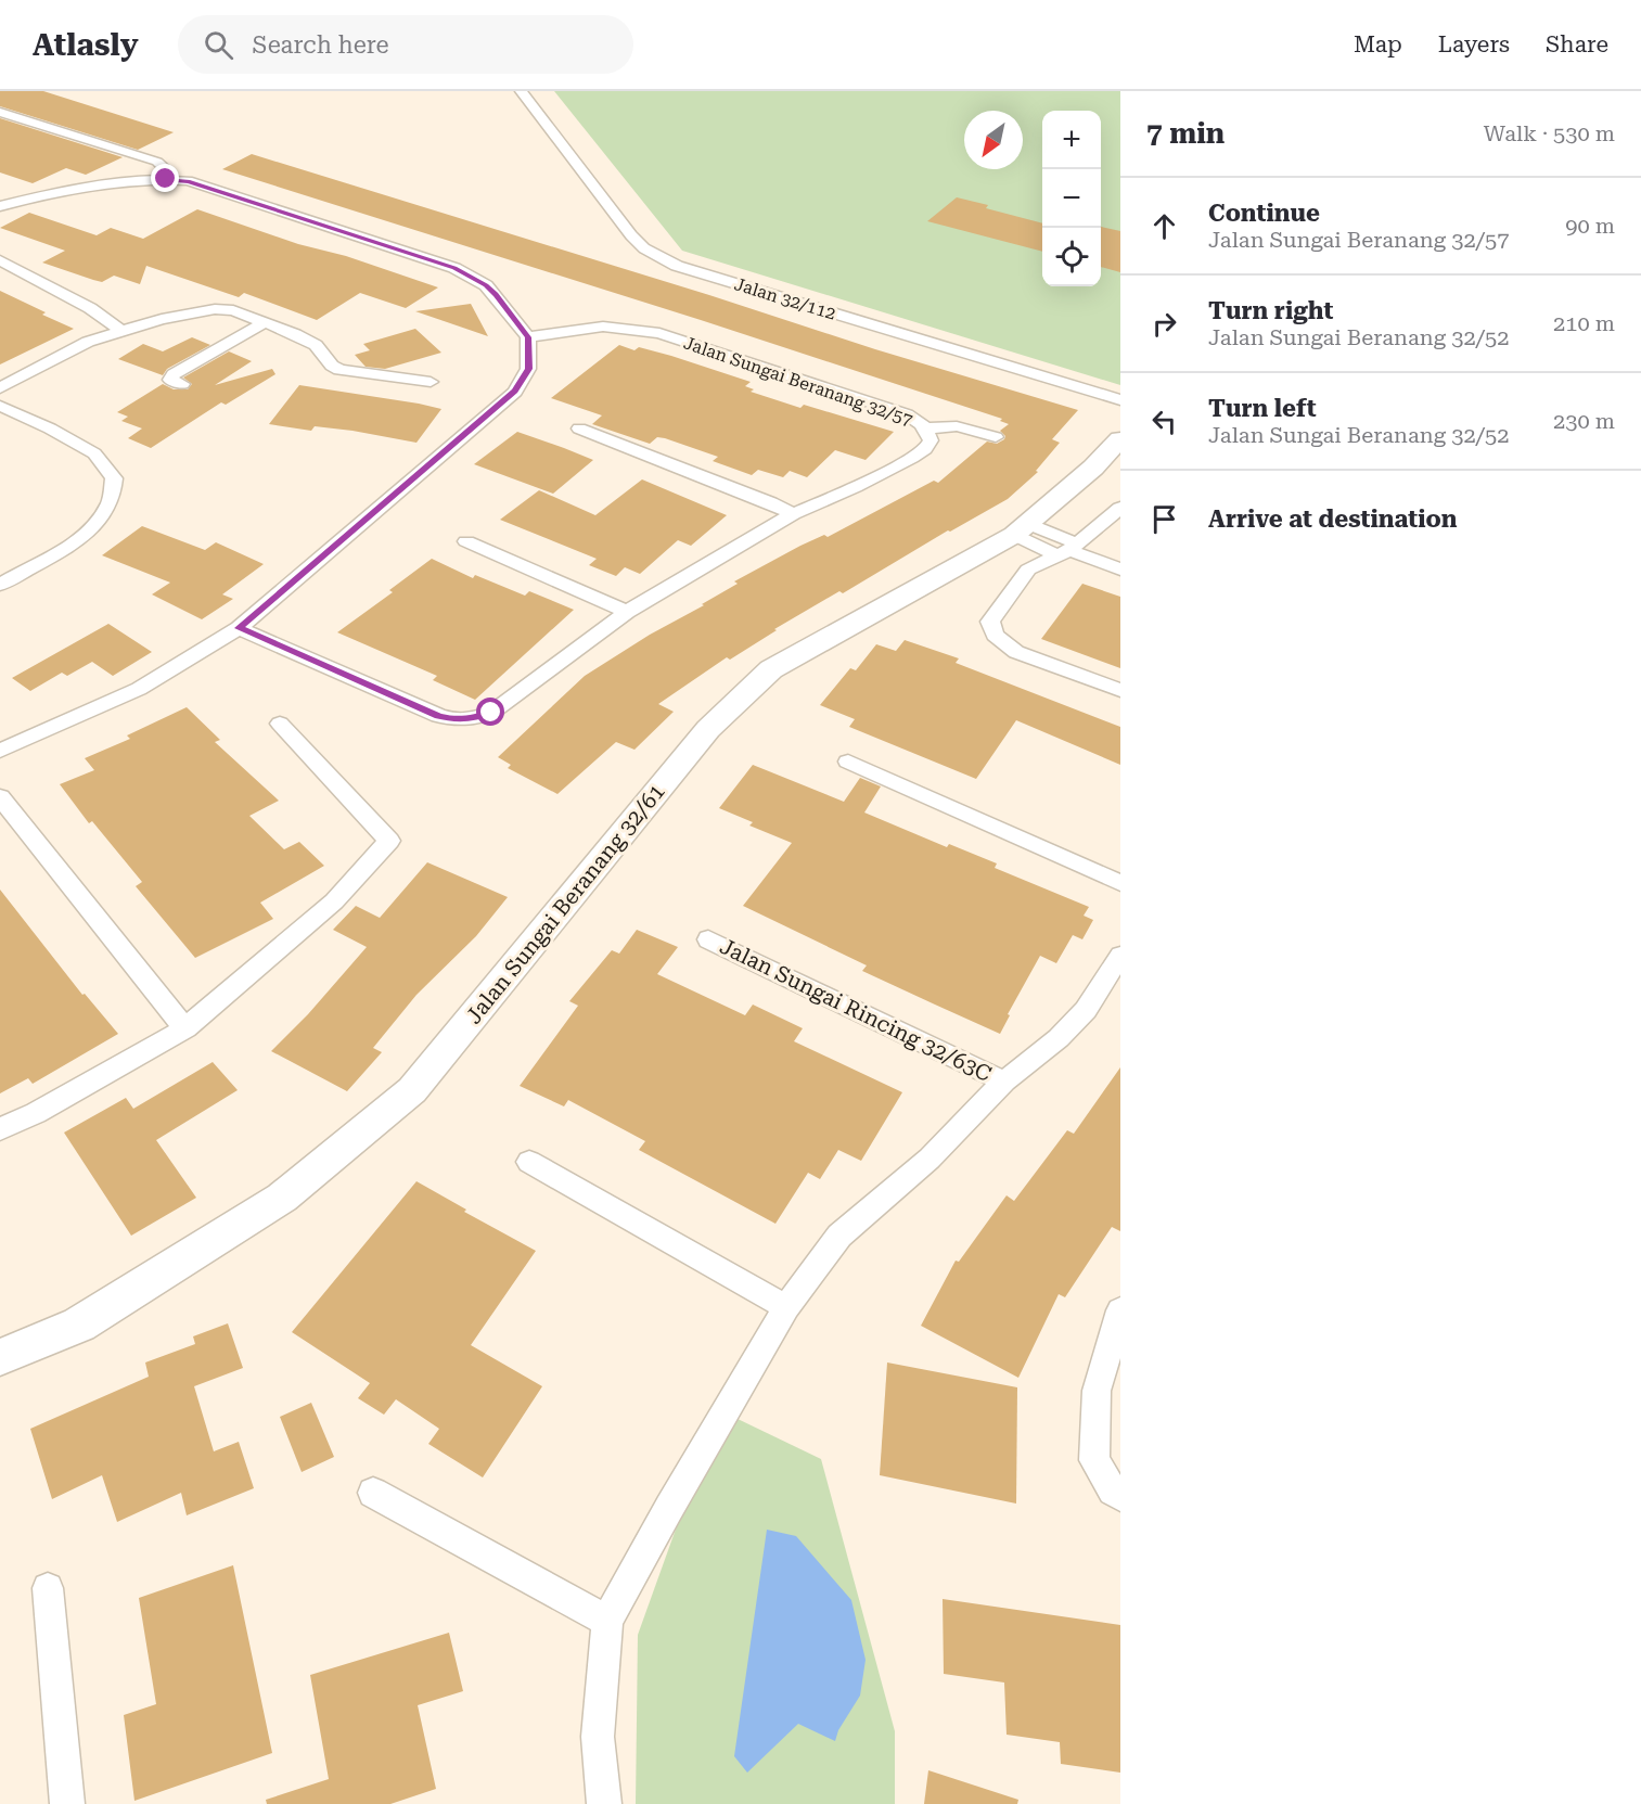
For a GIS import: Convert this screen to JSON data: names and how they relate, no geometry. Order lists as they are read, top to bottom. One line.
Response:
{"streets":{"street":["Jalan 32/112","Jalan Sungai Beranang 32/57","Jalan Sungai Beranang 32/61","Jalan Sungai Rincing 32/63C"]},"north":"bottom left","page":{"header":"Atlasly","search":"Search here","nav":["Map","Layers","Share"],"heading":["7 min","Walk · 530 m"],"map_buttons":["+","−"],"list":[["Continue","Jalan Sungai Beranang 32/57","90 m"],["Turn right","Jalan Sungai Beranang 32/52","210 m"],["Turn left","Jalan Sungai Beranang 32/52","230 m"],"Arrive at destination"]}}
